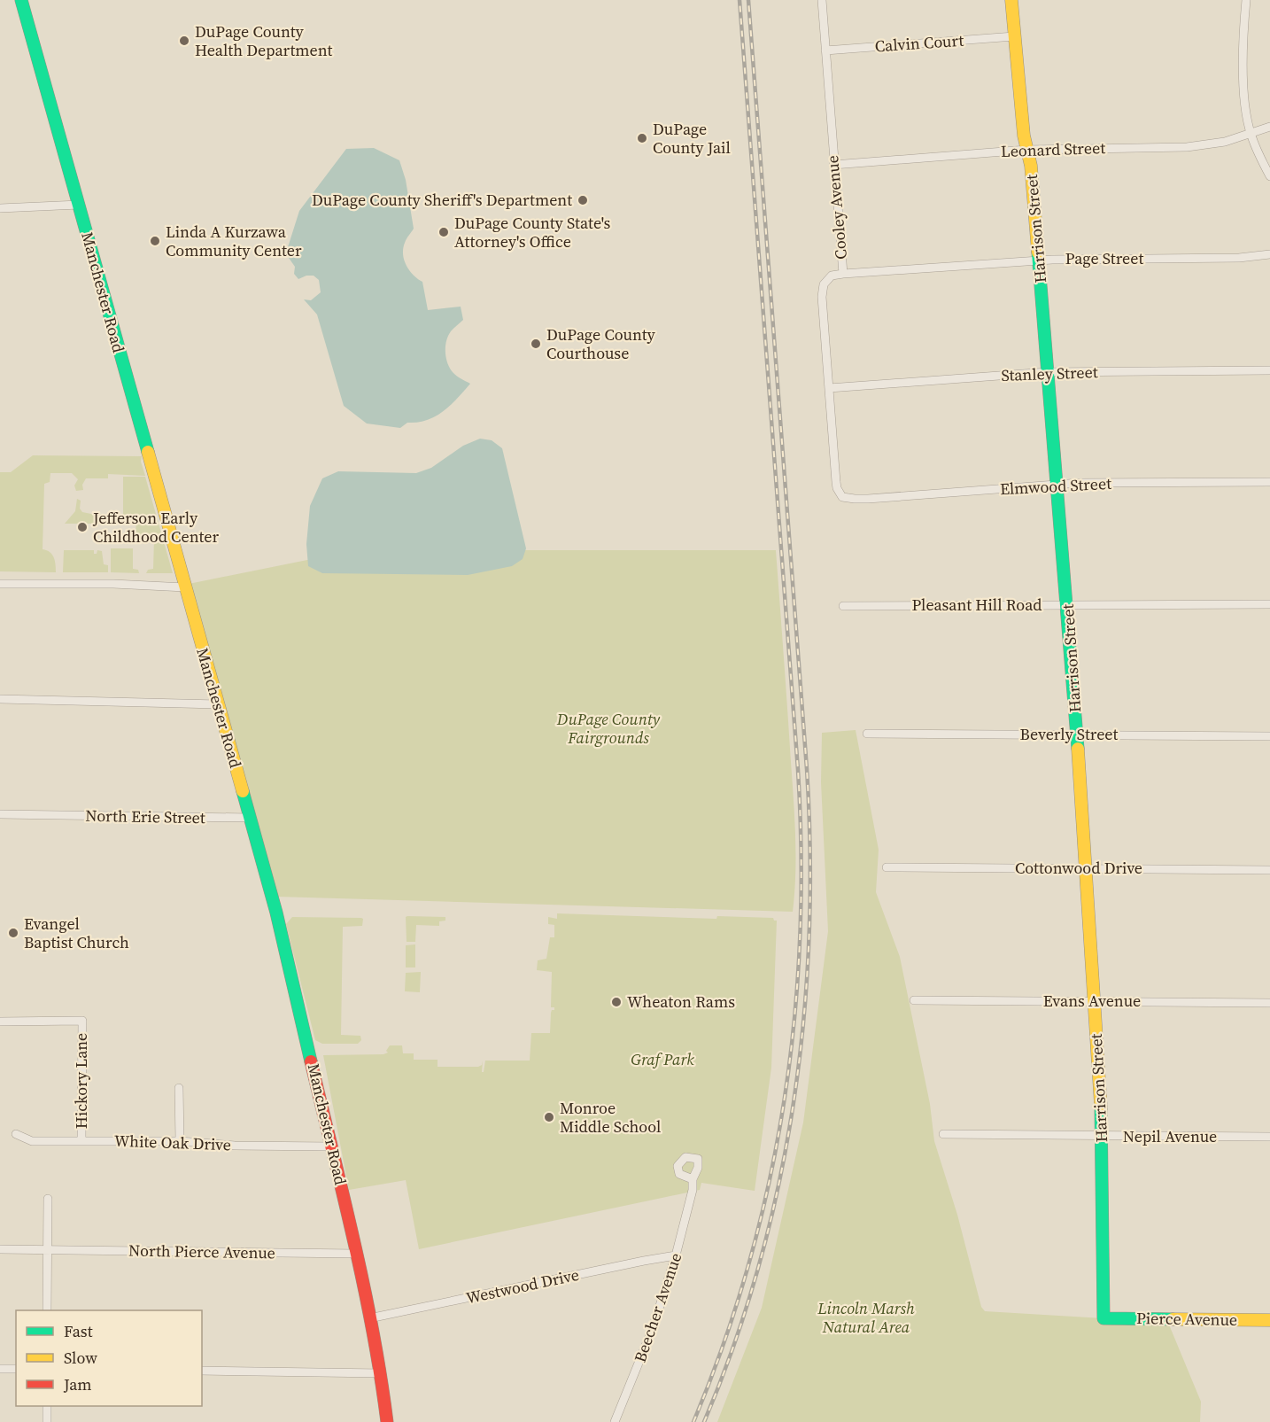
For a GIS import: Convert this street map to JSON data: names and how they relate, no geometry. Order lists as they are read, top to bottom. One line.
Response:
{"streets":{"street":["Calvin Court","Leonard Street","Cooley Avenue","Harrison Street","Page Street","Manchester Road","Stanley Street","Elmwood Street","Pleasant Hill Road","Beverly Street","North Erie Street","Cottonwood Drive","Evans Avenue","Hickory Lane","Nepil Avenue","White Oak Drive","North Pierce Avenue","Westwood Drive","Beecher Avenue","Pierce Avenue"]},"crossings":[["Calvin Court","Cooley Avenue"],["Calvin Court","Harrison Street"],["Leonard Street","Cooley Avenue"],["Leonard Street","Harrison Street"],["Cooley Avenue","Page Street"],["Cooley Avenue","Stanley Street"],["Cooley Avenue","Elmwood Street"],["Harrison Street","Page Street"],["Harrison Street","Stanley Street"],["Harrison Street","Elmwood Street"],["Harrison Street","Pleasant Hill Road"],["Harrison Street","Beverly Street"],["Harrison Street","Cottonwood Drive"],["Harrison Street","Evans Avenue"],["Harrison Street","Nepil Avenue"],["Harrison Street","Pierce Avenue"],["Manchester Road","North Erie Street"],["Manchester Road","White Oak Drive"],["Manchester Road","North Pierce Avenue"],["Manchester Road","Westwood Drive"],["Hickory Lane","White Oak Drive"],["Westwood Drive","Beecher Avenue"]],"parks":["DuPage County Fairgrounds","Graf Park","Lincoln Marsh Natural Area"],"places":["DuPage County Health Department","DuPage County Jail","DuPage County Sheriff's Department","DuPage County State's Attorney's Office","Linda A Kurzawa Community Center","DuPage County Courthouse","Jefferson Early Childhood Center","Evangel Baptist Church","Wheaton Rams","Monroe Middle School"],"legend":["Fast","Slow","Jam"]}
